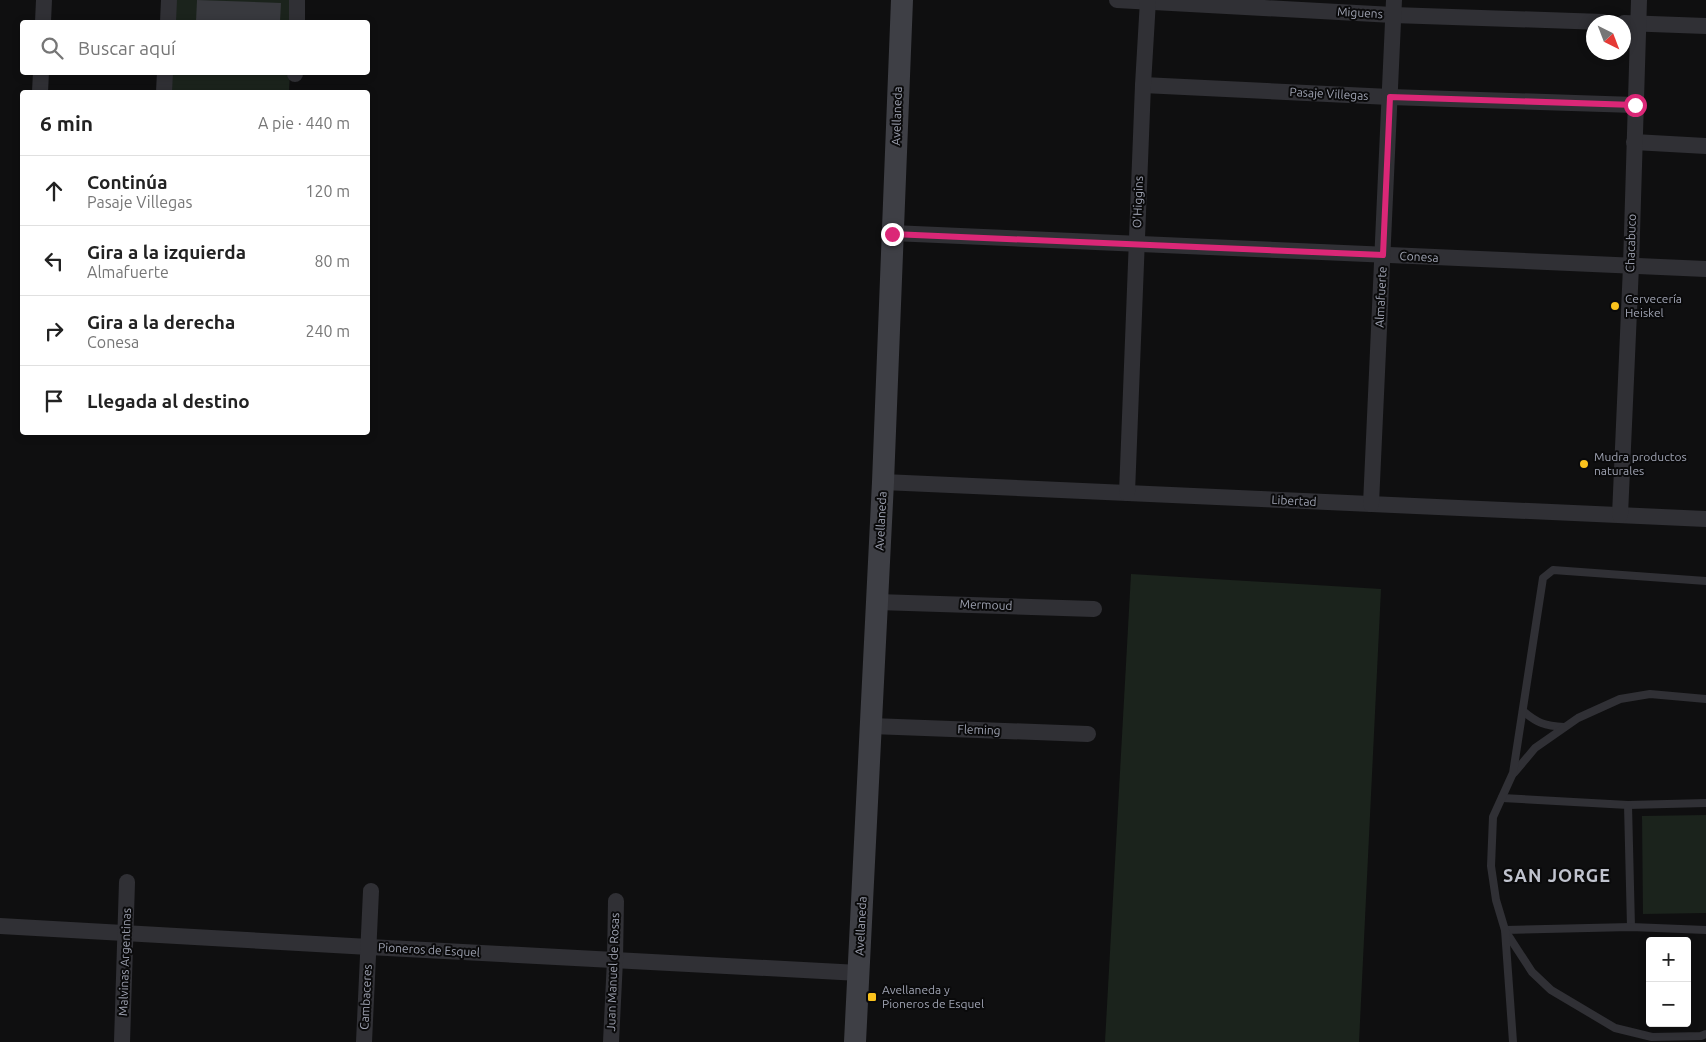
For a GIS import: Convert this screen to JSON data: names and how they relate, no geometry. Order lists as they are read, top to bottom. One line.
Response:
{"streets":{"street":["Miguens","Pasaje Villegas","Avellaneda","O'Higgins","Chacabuco","Conesa","Almafuerte","Libertad","Mermoud","Fleming","Pioneros de Esquel","Malvinas Argentinas","Juan Manuel de Rosas","Cambaceres"]},"crossings":[["Miguens","O'Higgins"],["Miguens","Almafuerte"],["Pasaje Villegas","O'Higgins"],["Pasaje Villegas","Chacabuco"],["Pasaje Villegas","Almafuerte"],["Avellaneda","Conesa"],["Avellaneda","Libertad"],["Avellaneda","Mermoud"],["Avellaneda","Fleming"],["Avellaneda","Pioneros de Esquel"],["O'Higgins","Conesa"],["O'Higgins","Libertad"],["Chacabuco","Conesa"],["Chacabuco","Libertad"],["Conesa","Almafuerte"],["Almafuerte","Libertad"],["Pioneros de Esquel","Malvinas Argentinas"],["Pioneros de Esquel","Juan Manuel de Rosas"],["Pioneros de Esquel","Cambaceres"]],"districts":["SAN JORGE"],"places":{"other":["Cervecería Heiskel","Mudra productos naturales"],"transit":["Avellaneda y Pioneros de Esquel"]},"north":"bottom right","page":{"search":"Buscar aquí","heading":["6 min","A pie · 440 m"],"list":[["Continúa","Pasaje Villegas","120 m"],["Gira a la izquierda","Almafuerte","80 m"],["Gira a la derecha","Conesa","240 m"],"Llegada al destino"],"map_buttons":["+","−"]}}
